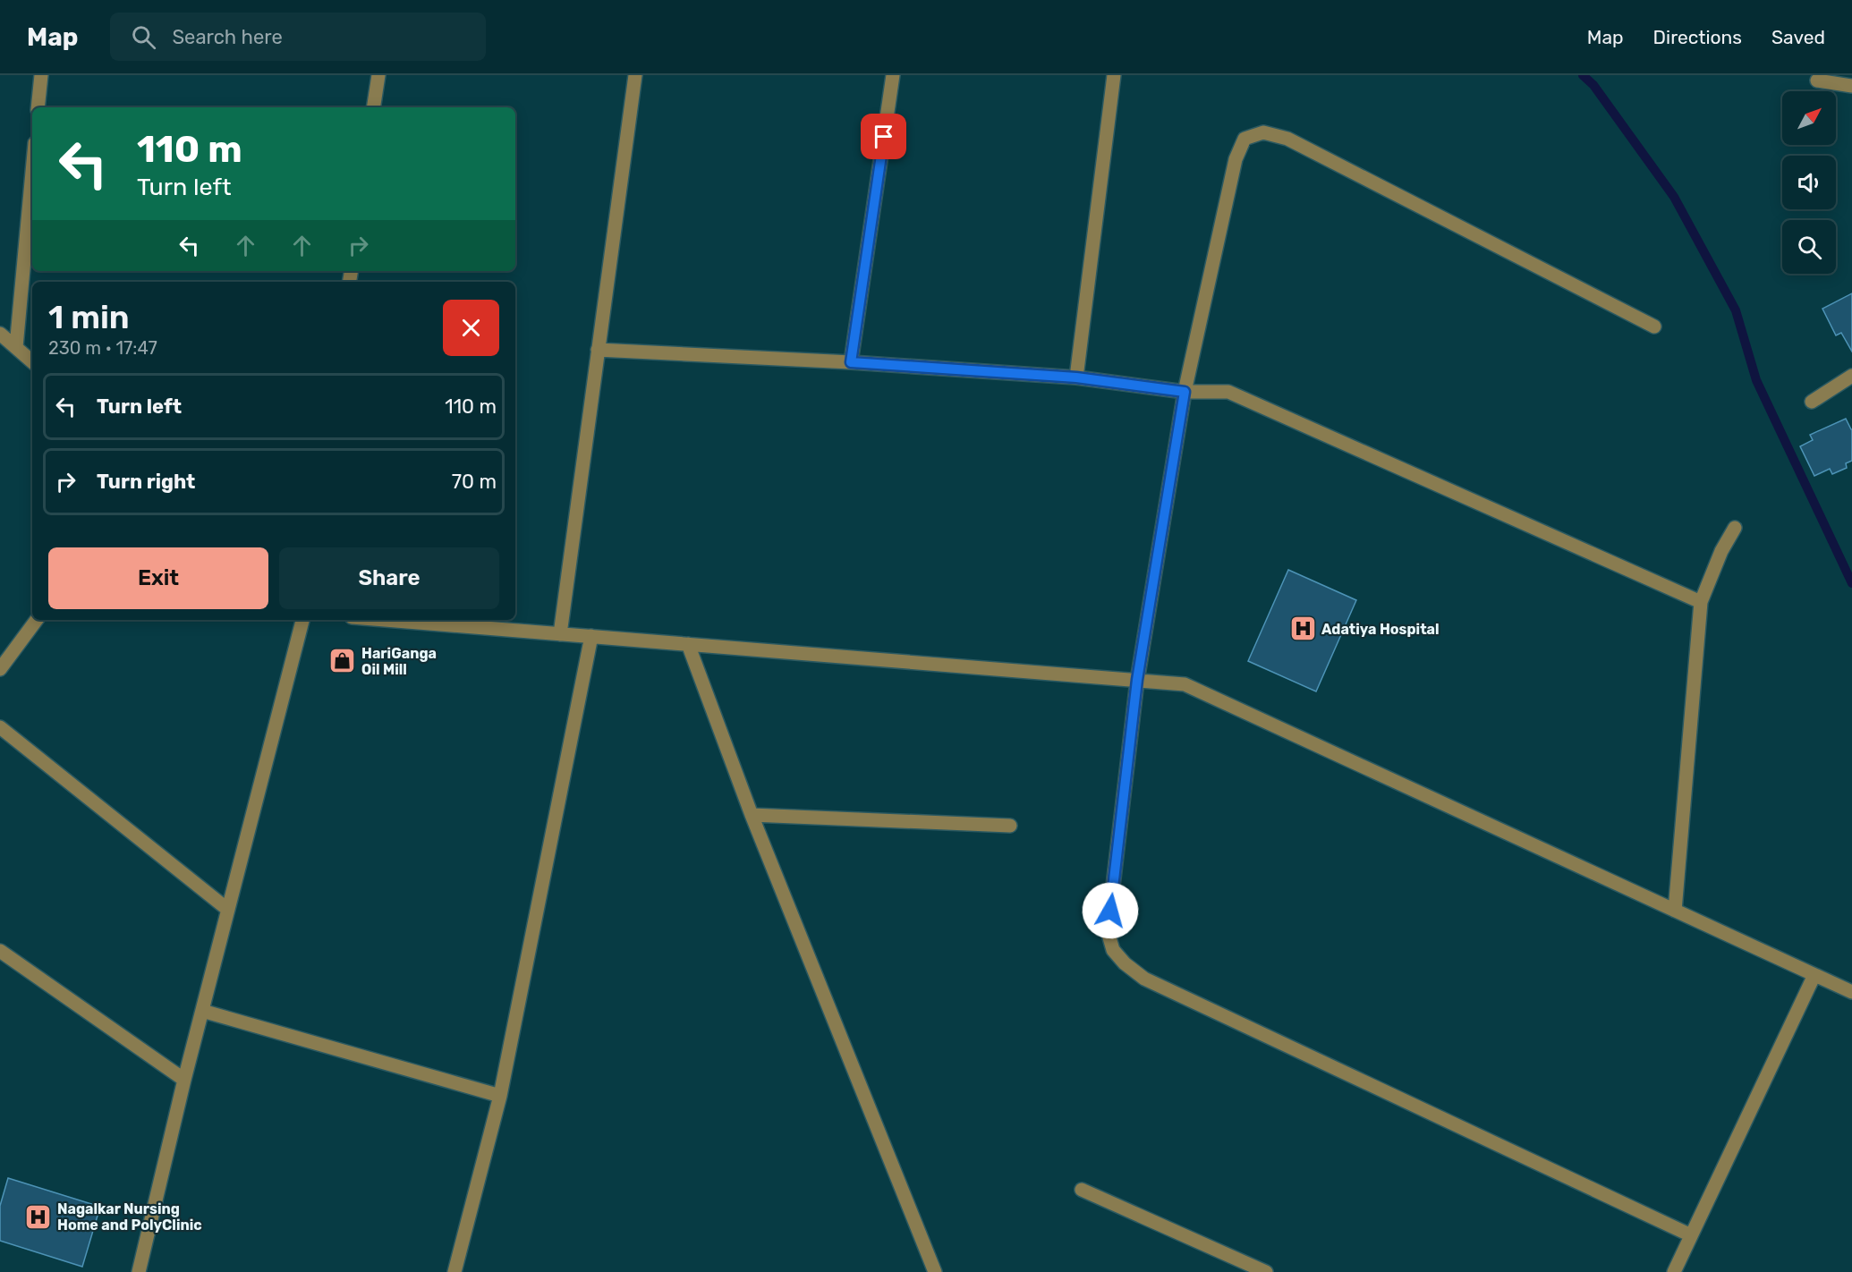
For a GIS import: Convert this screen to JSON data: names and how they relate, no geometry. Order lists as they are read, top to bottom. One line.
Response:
{"places":{"hospital":["Adatiya Hospital","Nagalkar Nursing Home and PolyClinic"],"shop":["HariGanga Oil Mill"]},"north":"top right","page":{"header":"Map","search":"Search here","nav":["Map","Directions","Saved"],"turn":["110 m","Turn left"],"heading":["1 min","230 m · 17:47"],"list":[{"name":"Turn left","value":"110 m"},{"name":"Turn right","value":"70 m"}],"buttons":["Exit","Share"]}}
